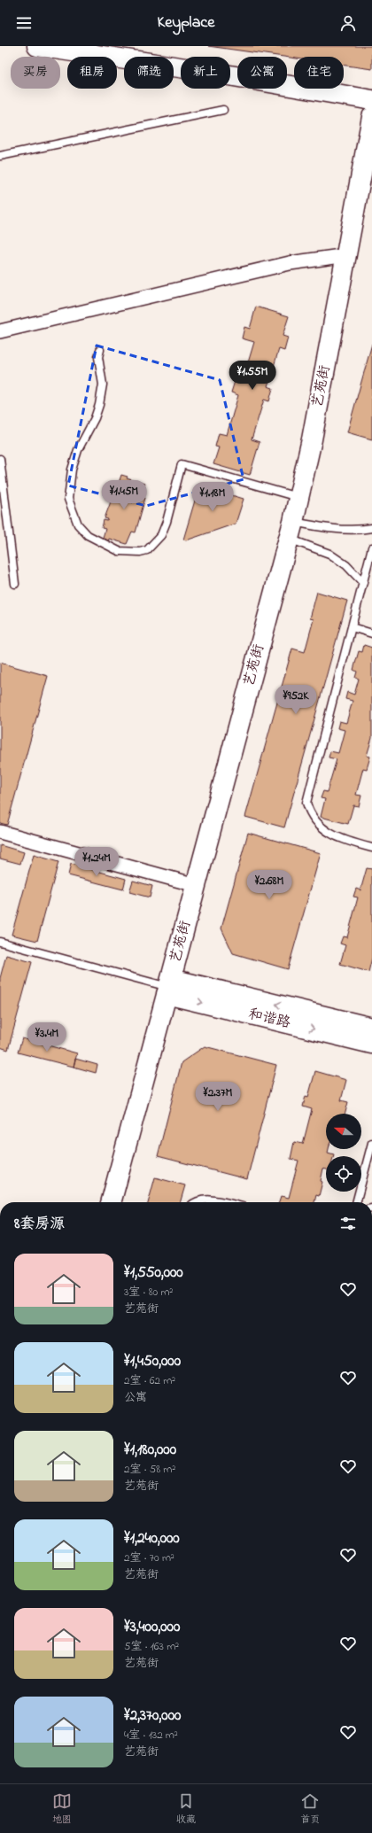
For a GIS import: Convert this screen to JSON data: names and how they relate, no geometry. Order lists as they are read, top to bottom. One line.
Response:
{"streets":{"street":["艺苑街","和谐路"]},"crossings":[["艺苑街","和谐路"]],"north":"left","page":{"header":"Keyplace","chip":["买房","租房","筛选","新上","公寓","住宅"],"price":["¥1.55M","¥1.45M","¥1.18M","¥952K","¥1.24M","¥2.68M","¥3.4M","¥2.37M"],"heading":"8套房源","list":[{"name":"¥1,550,000","note":"3室 · 80 m² · 艺苑街"},{"name":"¥1,450,000","note":"2室 · 62 m² · 公寓"},{"name":"¥1,180,000","note":"2室 · 58 m² · 艺苑街"},{"name":"¥1,240,000","note":"2室 · 70 m² · 艺苑街"},{"name":"¥3,400,000","note":"5室 · 163 m² · 艺苑街"},{"name":"¥2,370,000","note":"4室 · 132 m² · 艺苑街"}],"tabs":["地图","收藏","首页"]}}
